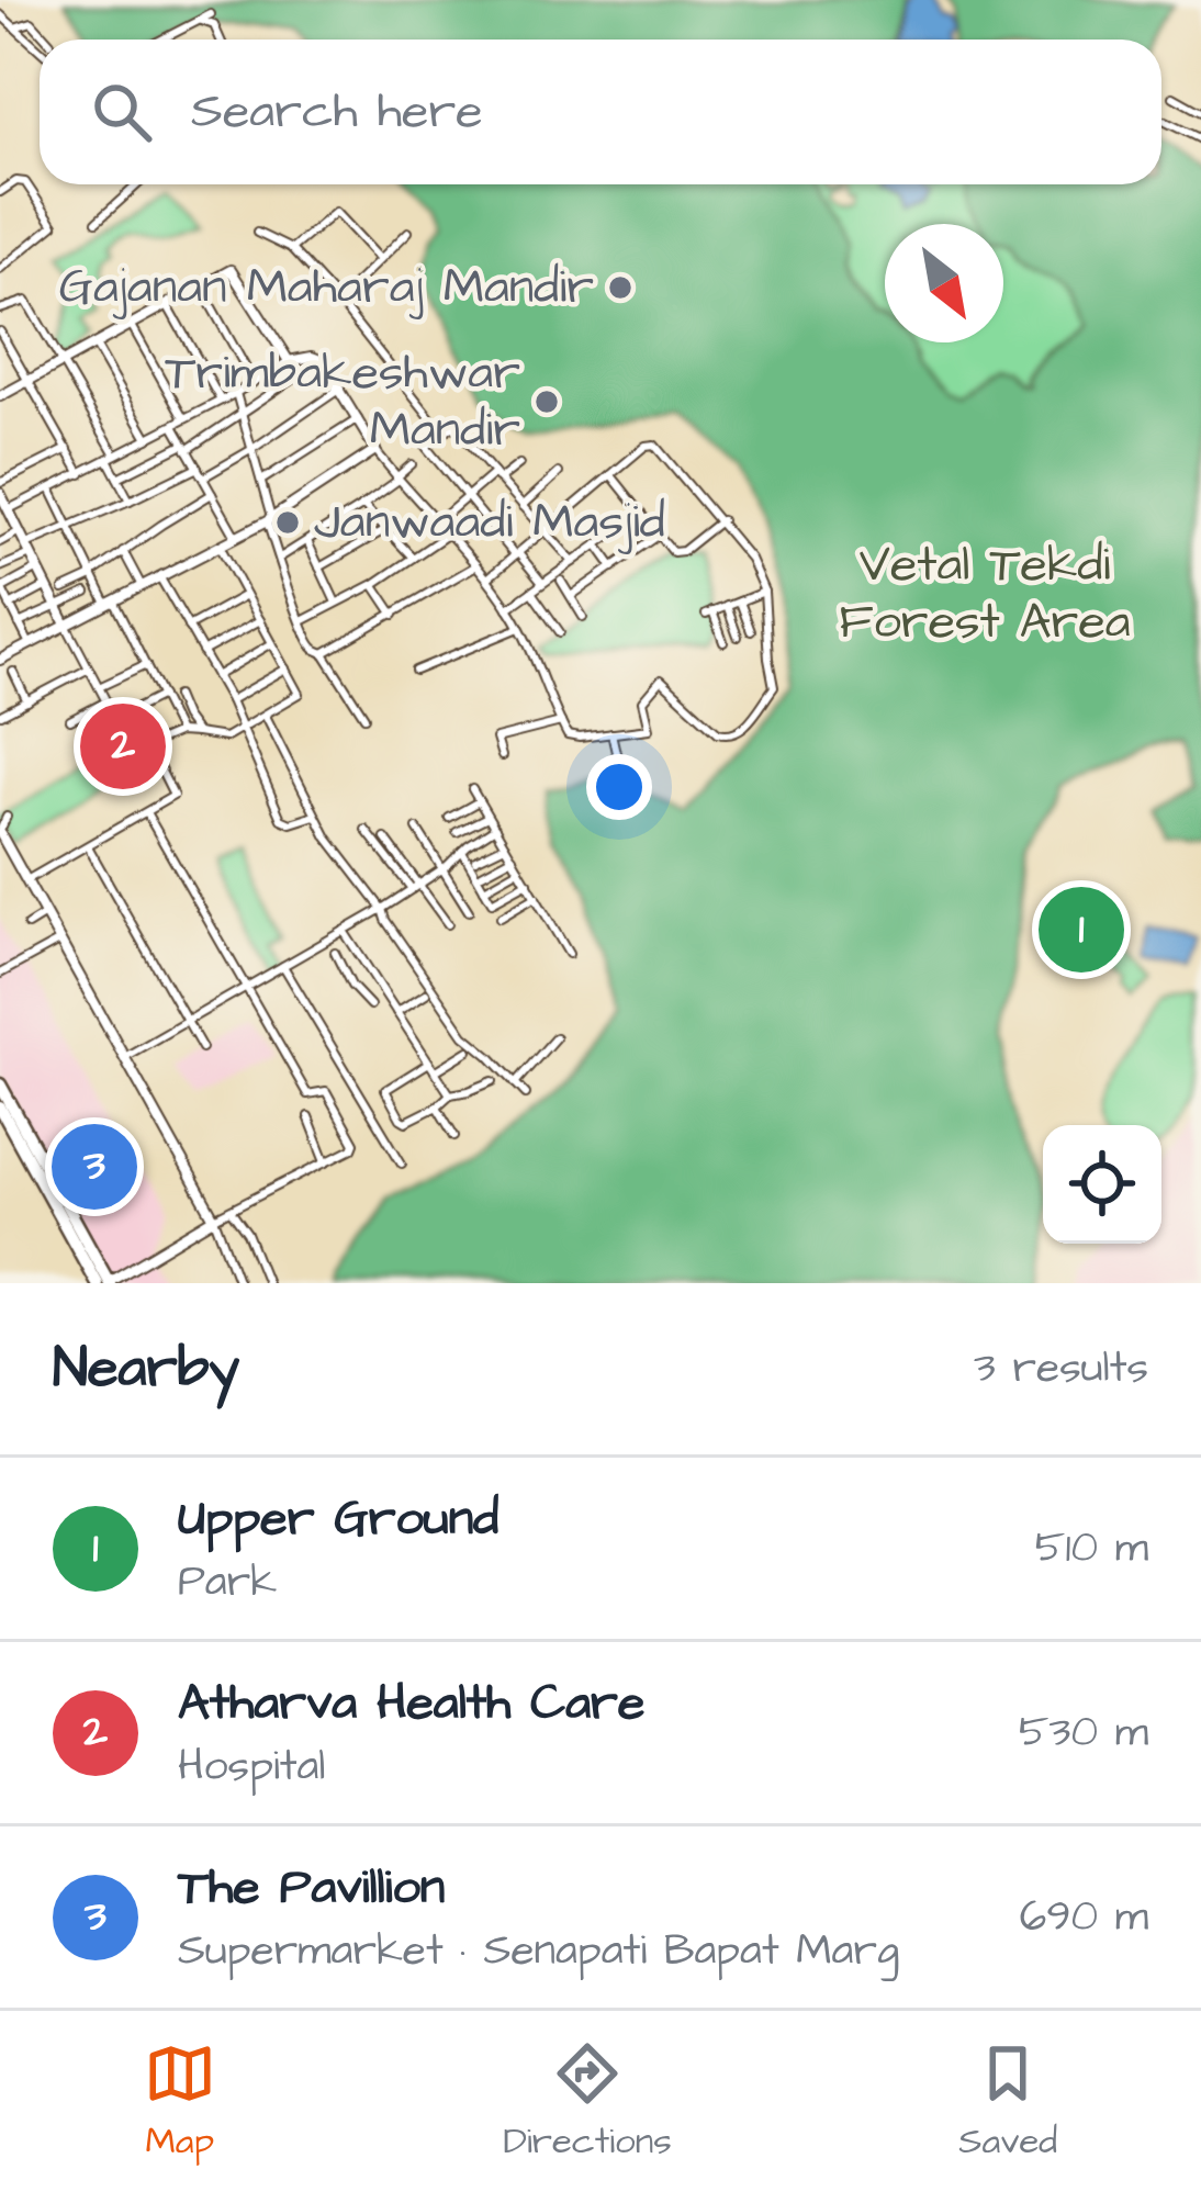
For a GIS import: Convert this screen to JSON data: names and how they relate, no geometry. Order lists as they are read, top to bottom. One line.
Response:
{"parks":["Vetal Tekdi Forest Area"],"places":["Gajanan Maharaj Mandir","Trimbakeshwar Mandir","Janwaadi Masjid"],"north":"bottom right","page":{"search":"Search here","pins":["2","1","3"],"heading":["Nearby","3 results"],"list":[{"mark":"1","name":"Upper Ground","note":"Park","value":"510 m"},{"mark":"2","name":"Atharva Health Care","note":"Hospital","value":"530 m"},{"mark":"3","name":"The Pavillion","note":"Supermarket · Senapati Bapat Marg","value":"690 m"}],"nav":["Map","Directions","Saved"]}}
